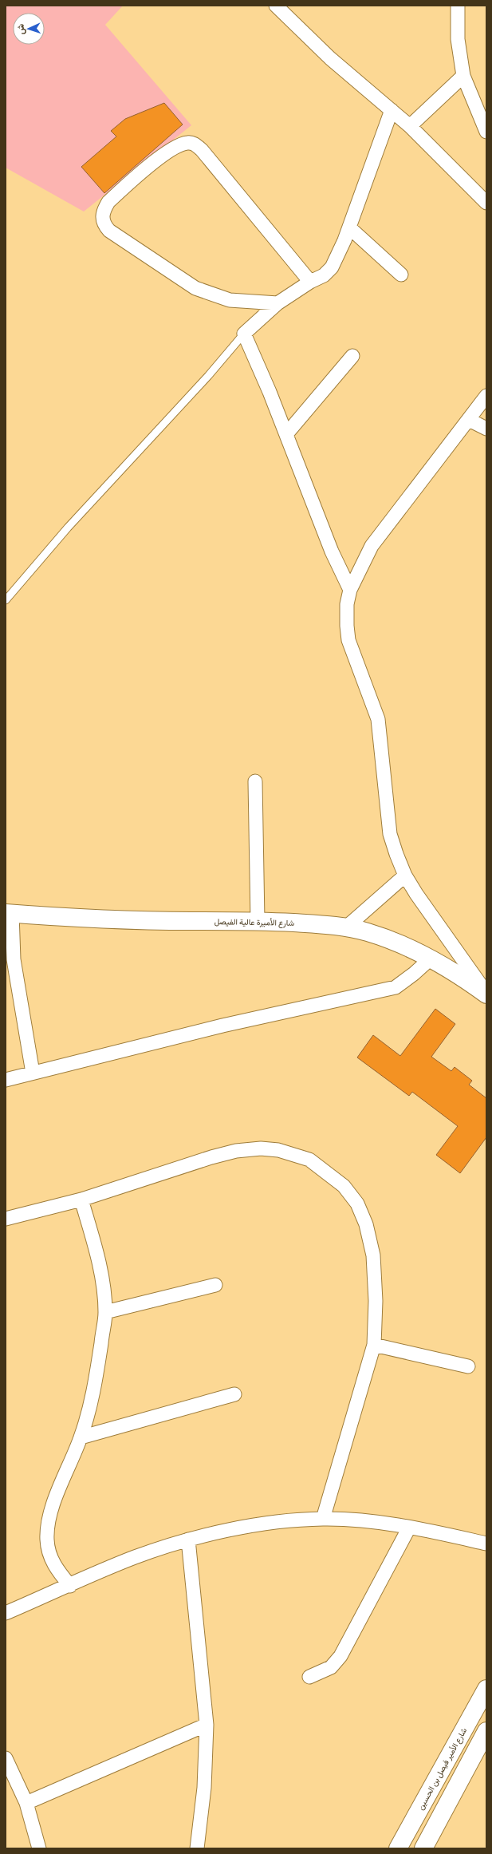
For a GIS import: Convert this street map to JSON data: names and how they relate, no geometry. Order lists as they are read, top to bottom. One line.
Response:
{"streets":{"street":["شارع الأميرة عالية الفيصل","شارع الأمير فيصل بن الحسين"]},"north":"left"}
